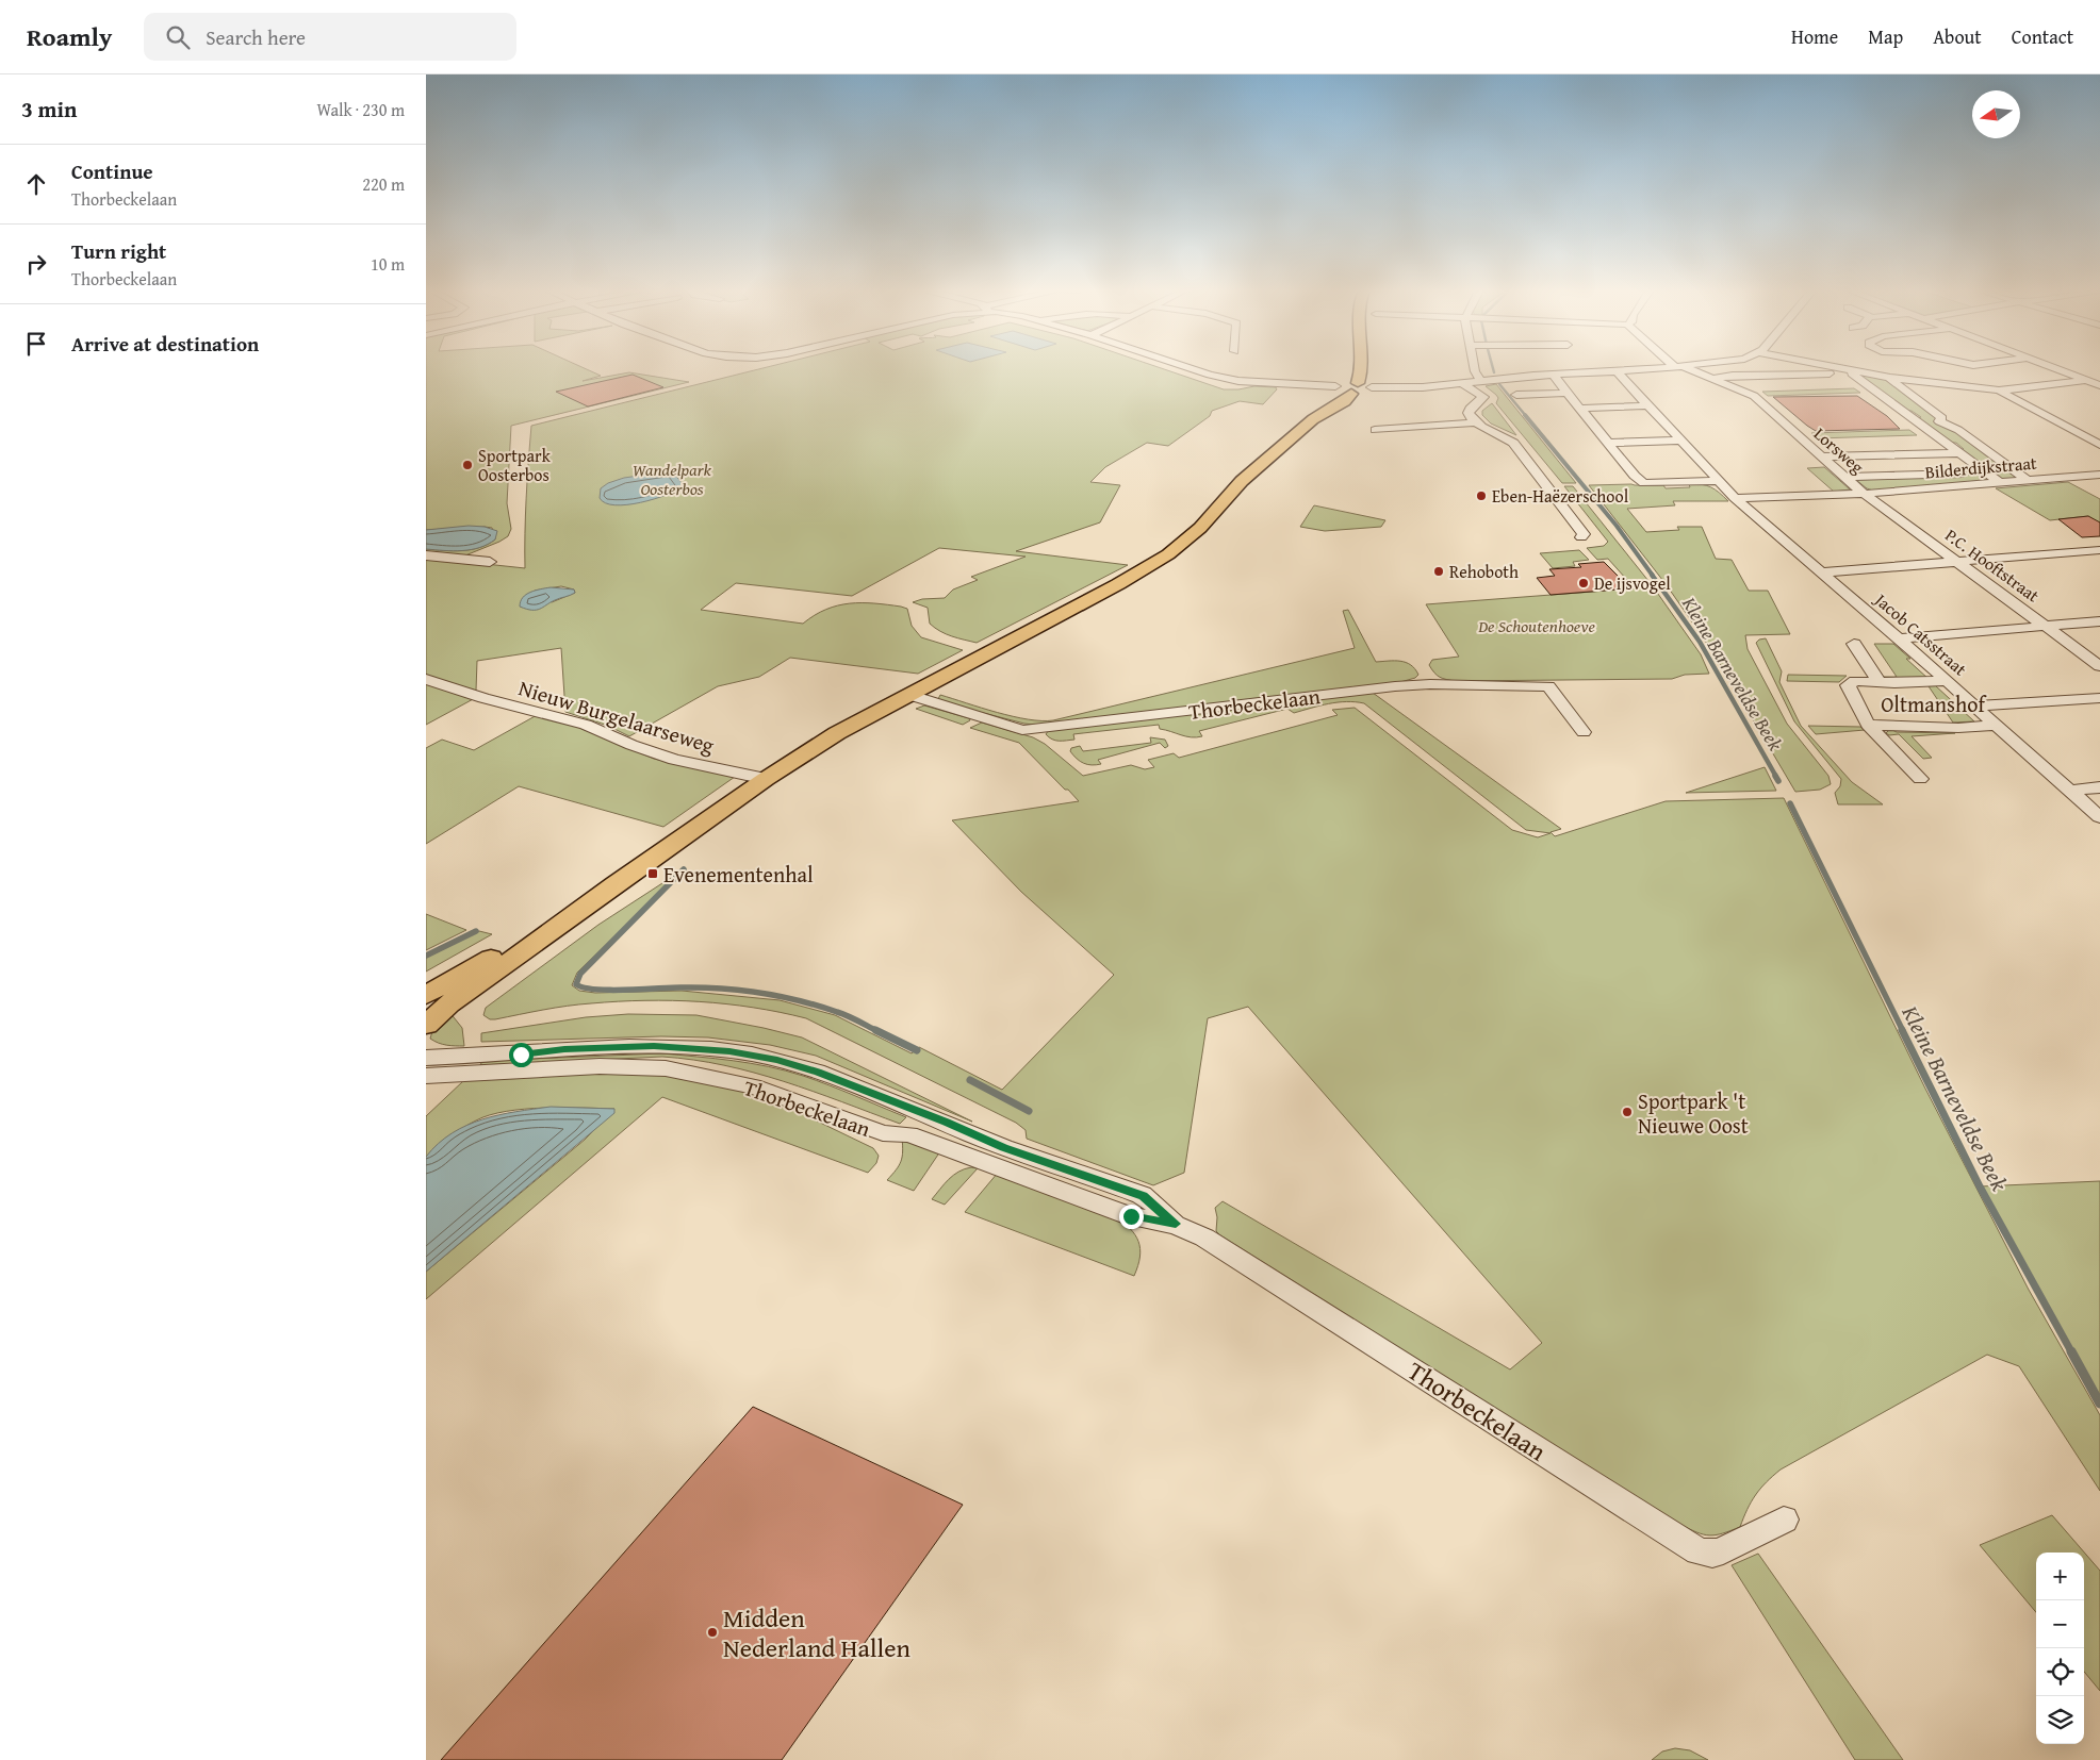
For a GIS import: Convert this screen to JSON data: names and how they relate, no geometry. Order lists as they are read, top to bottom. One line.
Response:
{"streets":{"street":["Lorsweg","Bilderdijkstraat","P.C. Hooftstraat","Jacob Catsstraat","Thorbeckelaan","Oltmanshof","Nieuw Burgelaarseweg"]},"crossings":[["Lorsweg","Bilderdijkstraat"],["Lorsweg","P.C. Hooftstraat"],["Bilderdijkstraat","P.C. Hooftstraat"],["Bilderdijkstraat","Jacob Catsstraat"],["Jacob Catsstraat","Oltmanshof"]],"water":["Kleine Barneveldse Beek"],"parks":["Wandelpark Oosterbos","De Schoutenhoeve"],"places":{"other":["Sportpark Oosterbos","Eben-Haëzerschool","Rehoboth","De ijsvogel","Sportpark 't Nieuwe Oost","Midden Nederland Hallen"],"transit":["Evenementenhal"]},"north":"left","page":{"header":"Roamly","search":"Search here","nav":["Home","Map","About","Contact"],"heading":["3 min","Walk · 230 m"],"list":[["Continue","Thorbeckelaan","220 m"],["Turn right","Thorbeckelaan","10 m"],"Arrive at destination"],"map_buttons":["+","−"]}}
